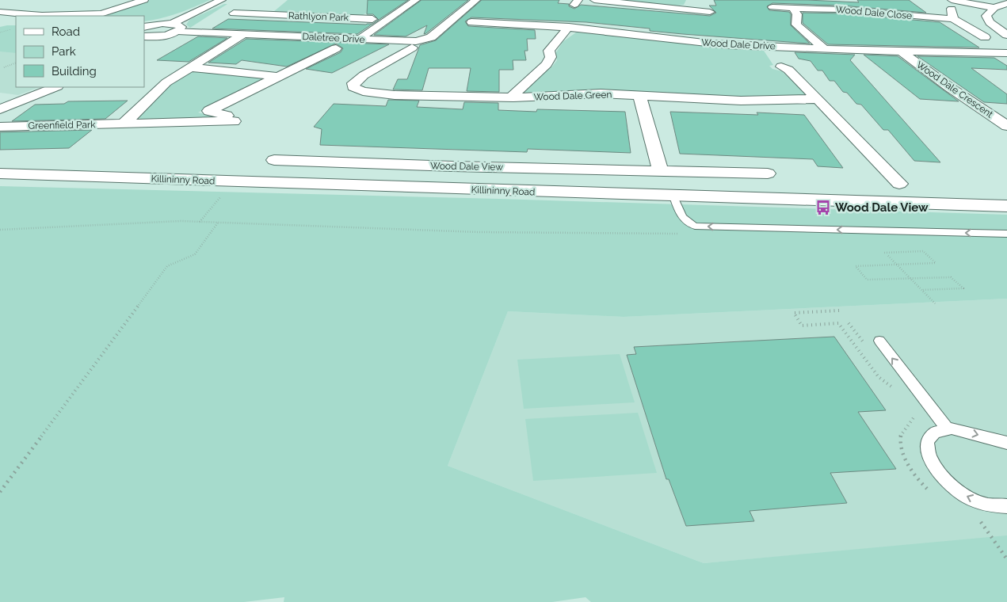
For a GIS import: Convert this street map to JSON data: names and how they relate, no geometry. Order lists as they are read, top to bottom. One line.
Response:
{"streets":{"street":["Wood Dale Close","Rathlyon Park","Daletree Drive","Wood Dale Drive","Wood Dale Crescent","Wood Dale Green","Greenfield Park","Wood Dale View","Killininny Road"]},"crossings":[["Wood Dale Drive","Wood Dale Crescent"]],"places":{"bus stop":["Wood Dale View"]},"legend":["Road","Park","Building"]}
